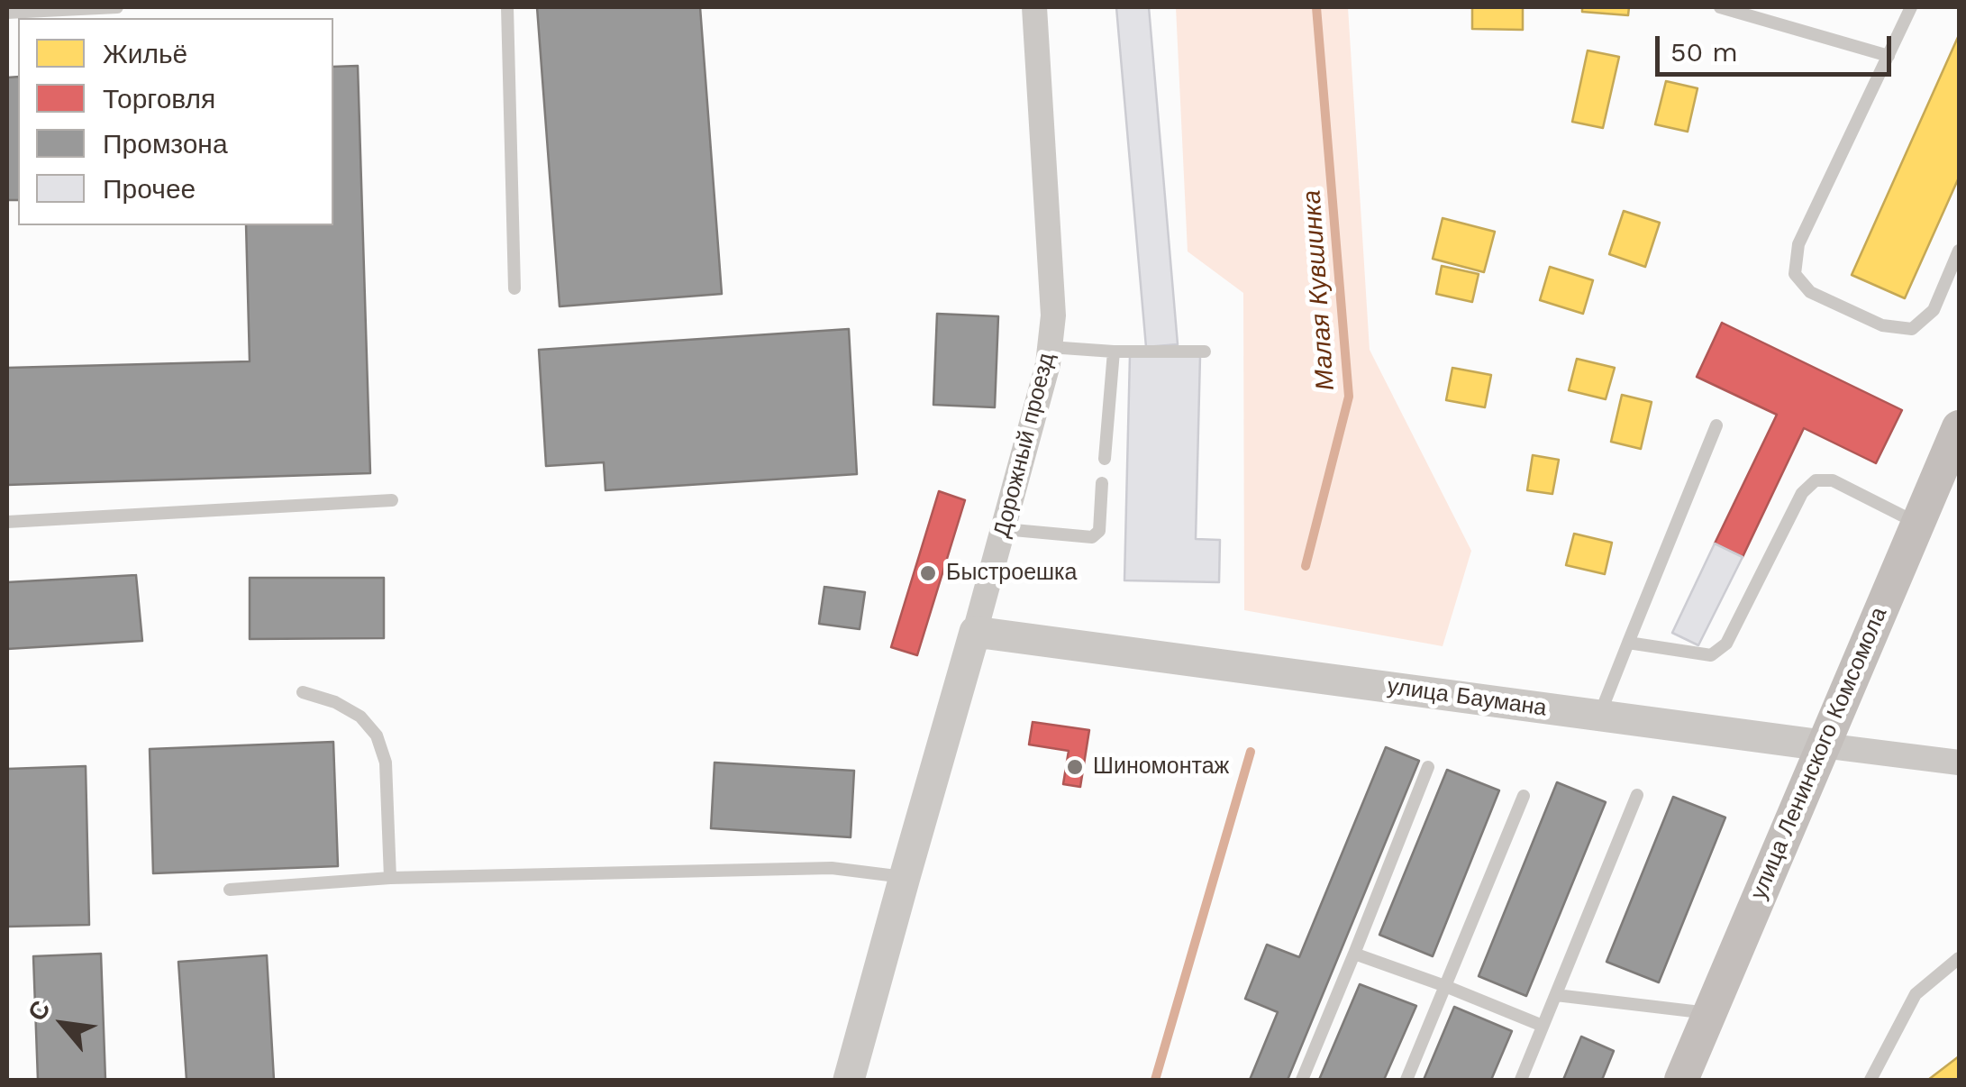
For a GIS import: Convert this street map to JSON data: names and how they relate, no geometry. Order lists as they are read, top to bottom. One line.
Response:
{"streets":{"main road":["улица Ленинского Комсомола"],"street":["Дорожный проезд","улица Баумана"]},"crossings":[["Дорожный проезд","улица Баумана"],["улица Баумана","улица Ленинского Комсомола"]],"water":["Малая Кувшинка"],"places":["Быстроешка","Шиномонтаж"],"legend":["Жильё","Торговля","Промзона","Прочее"],"scale_bar":"50 m","north":"top left"}
